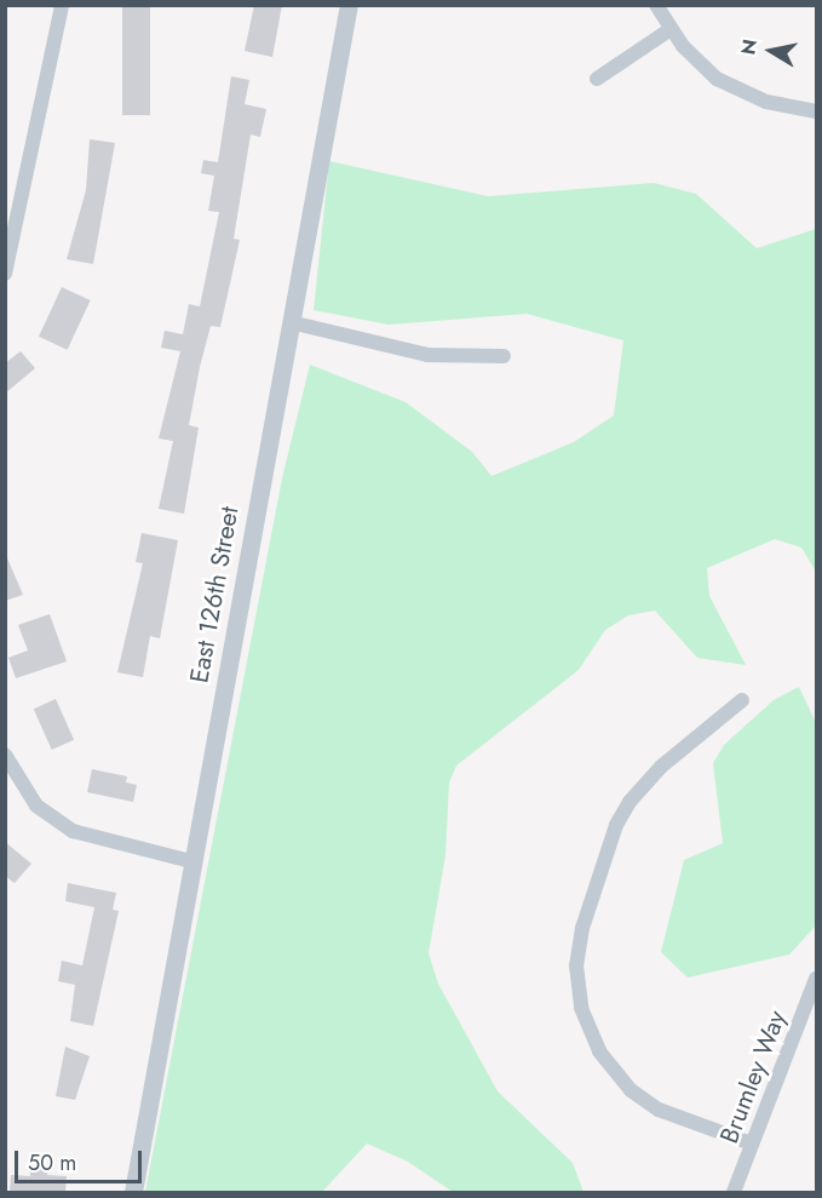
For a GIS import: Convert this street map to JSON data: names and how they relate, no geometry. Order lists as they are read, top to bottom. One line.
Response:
{"streets":{"street":["East 126th Street","Brumley Way"]},"scale_bar":"50 m","north":"left"}
